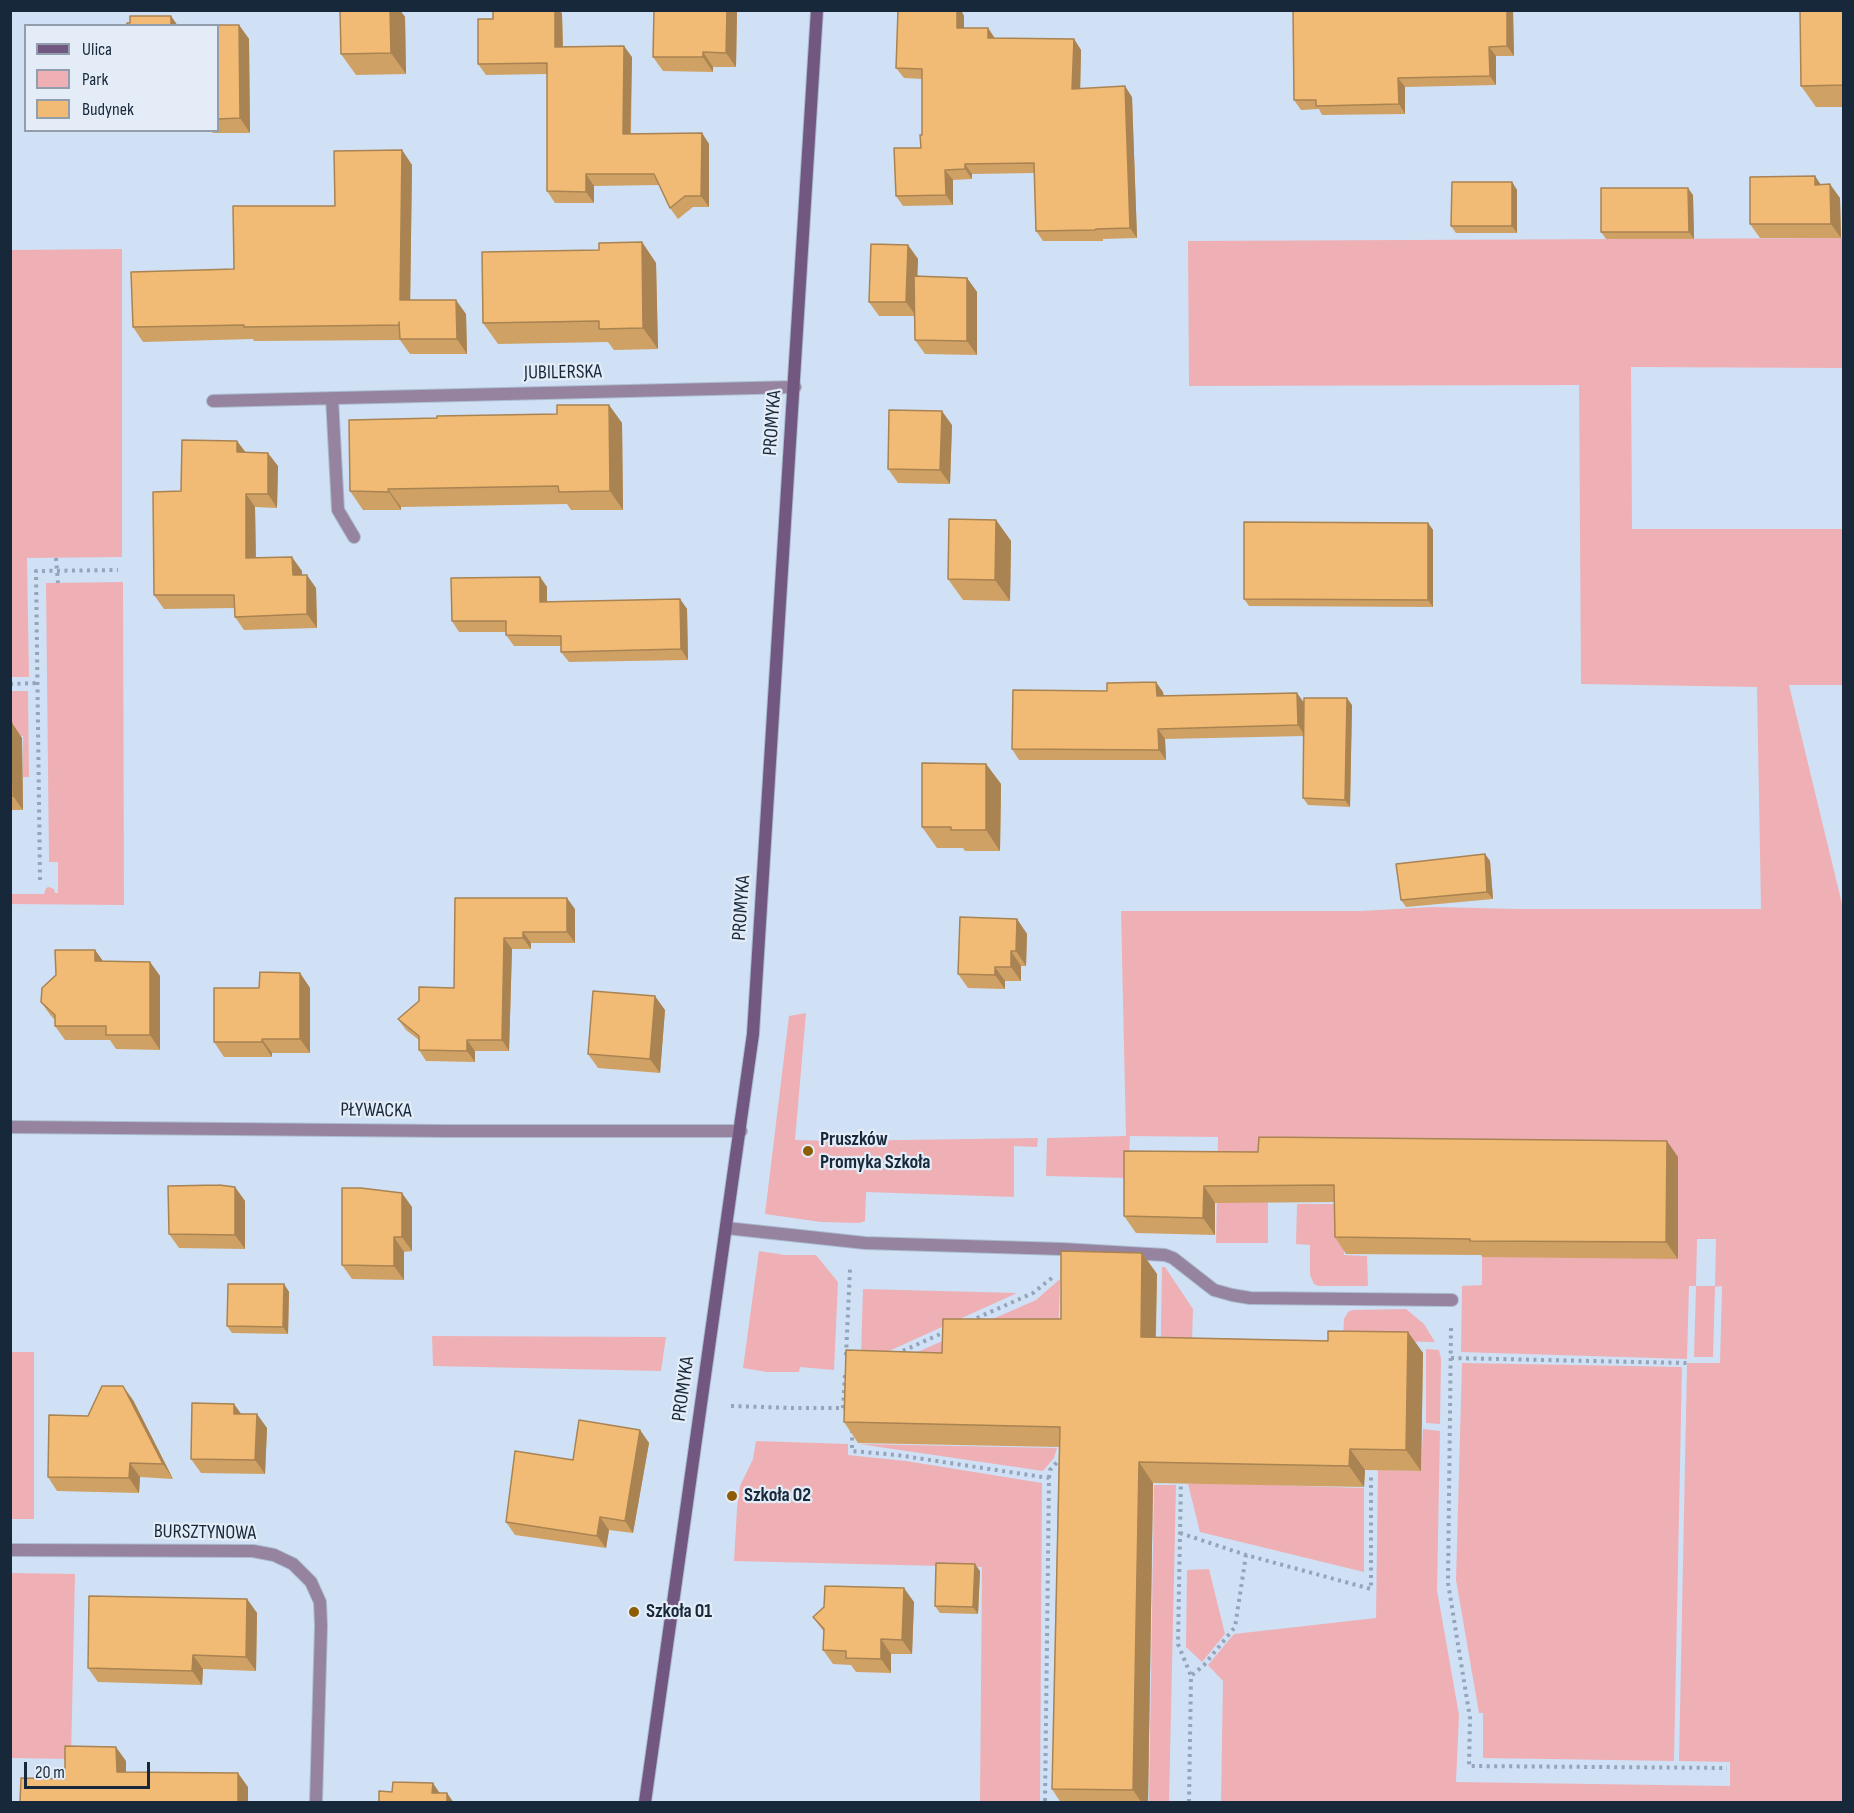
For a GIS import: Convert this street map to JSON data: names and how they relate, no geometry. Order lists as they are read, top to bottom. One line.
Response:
{"streets":{"street":["JUBILERSKA","PROMYKA","PŁYWACKA","BURSZTYNOWA"]},"crossings":[["JUBILERSKA","PROMYKA"],["PROMYKA","PŁYWACKA"]],"places":["Pruszków Promyka Szkoła","Szkoła 02","Szkoła 01"],"legend":["Ulica","Park","Budynek"],"scale_bar":"20 m"}
